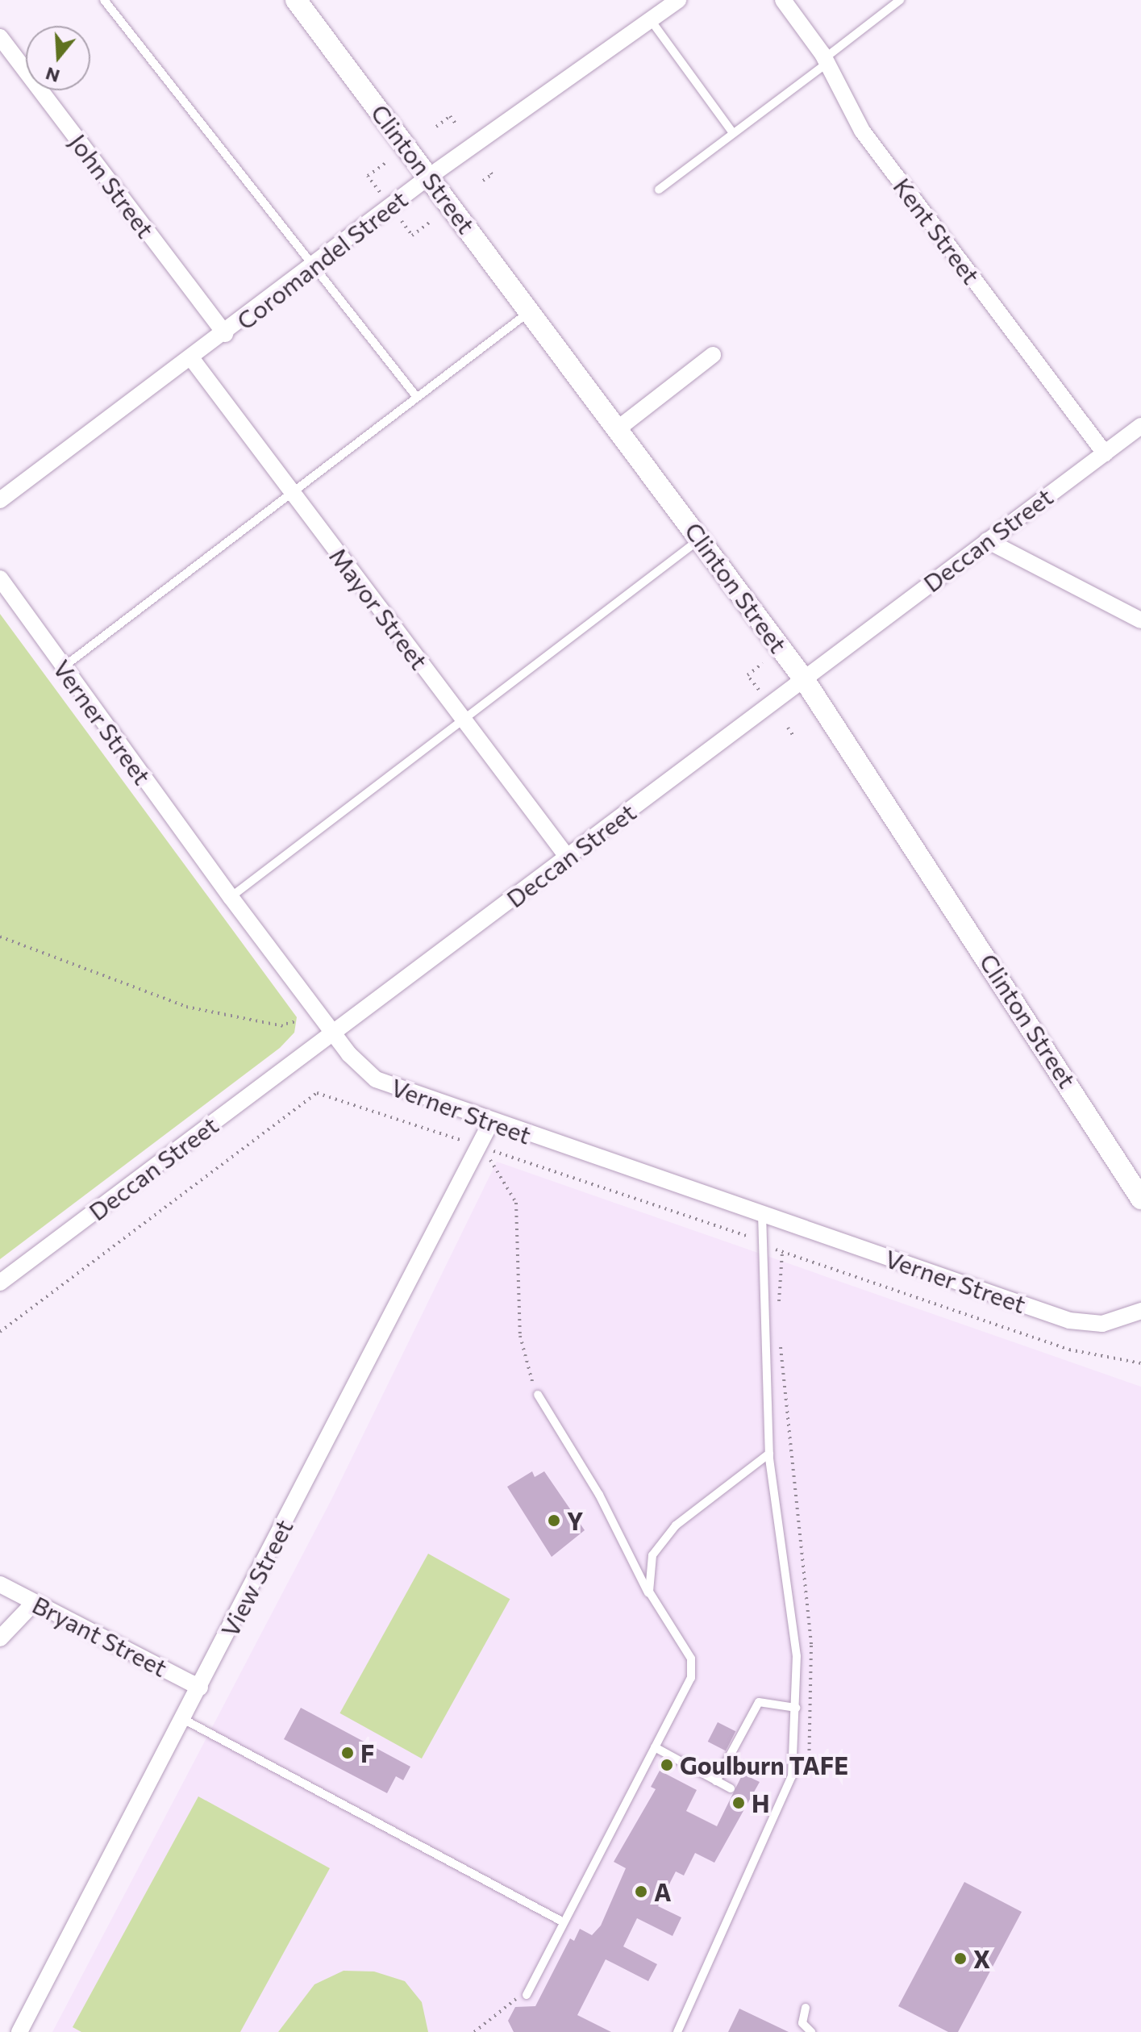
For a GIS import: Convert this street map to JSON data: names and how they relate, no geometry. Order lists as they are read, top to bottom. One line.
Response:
{"streets":{"street":["Clinton Street","John Street","Kent Street","Coromandel Street","Deccan Street","Mayor Street","Verner Street","View Street","Bryant Street"]},"crossings":[["Clinton Street","Coromandel Street"],["Clinton Street","Deccan Street"],["John Street","Coromandel Street"],["Kent Street","Deccan Street"],["Coromandel Street","Mayor Street"],["Deccan Street","Mayor Street"],["Deccan Street","Verner Street"],["Verner Street","View Street"],["View Street","Bryant Street"]],"places":["Y","F","Goulburn TAFE","H","A","X"],"north":"bottom"}
